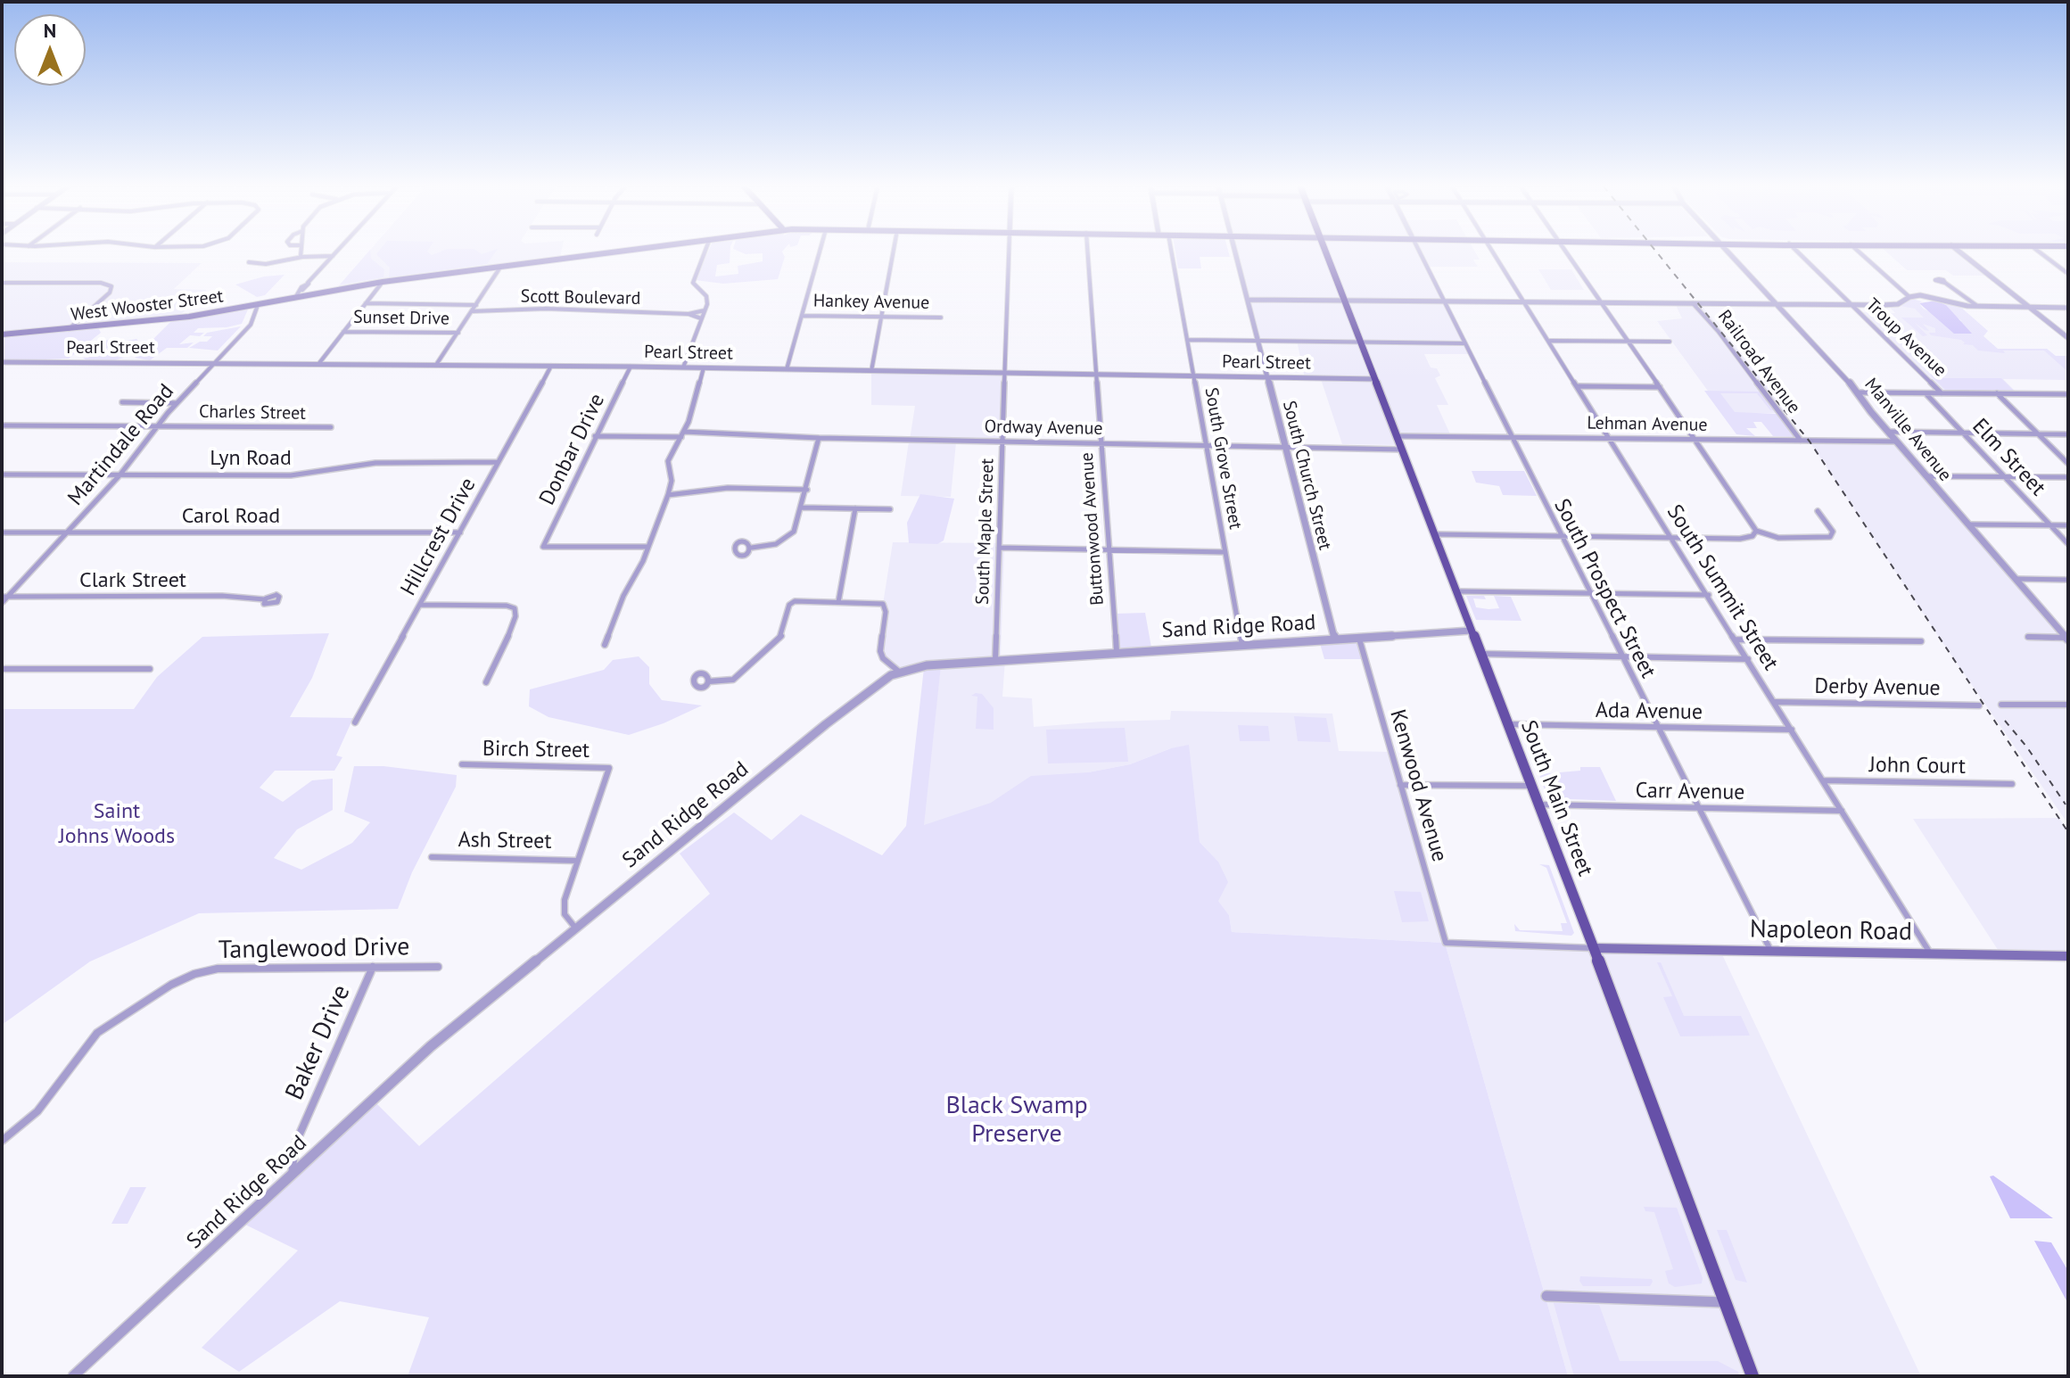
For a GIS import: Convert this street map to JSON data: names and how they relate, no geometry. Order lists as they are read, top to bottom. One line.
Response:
{"streets":{"main road":["West Wooster Street","South Main Street","Napoleon Road"],"street":["Scott Boulevard","Hankey Avenue","Sunset Drive","Troup Avenue","Pearl Street","Railroad Avenue","Charles Street","Lehman Avenue","Ordway Avenue","Manville Avenue","Martindale Road","Donbar Drive","Elm Street","Lyn Road","South Grove Street","South Church Street","Carol Road","Buttonwood Avenue","South Maple Street","Hillcrest Drive","Clark Street","South Summit Street","South Prospect Street","Sand Ridge Road","Derby Avenue","Ada Avenue","Birch Street","John Court","Kenwood Avenue","Carr Avenue","Ash Street","Tanglewood Drive","Baker Drive"]},"crossings":[["West Wooster Street","Martindale Road"],["Pearl Street","Martindale Road"],["Pearl Street","Donbar Drive"],["Pearl Street","South Grove Street"],["Pearl Street","South Church Street"],["Pearl Street","Buttonwood Avenue"],["Pearl Street","South Maple Street"],["Pearl Street","Hillcrest Drive"],["Pearl Street","South Main Street"],["Railroad Avenue","Lehman Avenue"],["Charles Street","Martindale Road"],["Lehman Avenue","Manville Avenue"],["Lehman Avenue","South Summit Street"],["Lehman Avenue","South Prospect Street"],["Lehman Avenue","South Main Street"],["Ordway Avenue","Donbar Drive"],["Ordway Avenue","South Grove Street"],["Ordway Avenue","South Church Street"],["Ordway Avenue","Buttonwood Avenue"],["Ordway Avenue","South Maple Street"],["Ordway Avenue","South Main Street"],["Martindale Road","Lyn Road"],["Martindale Road","Carol Road"],["Martindale Road","Clark Street"],["Lyn Road","Hillcrest Drive"],["South Grove Street","Sand Ridge Road"],["South Church Street","Sand Ridge Road"],["Carol Road","Hillcrest Drive"],["Buttonwood Avenue","Sand Ridge Road"],["South Maple Street","Sand Ridge Road"],["South Summit Street","Derby Avenue"],["South Summit Street","Ada Avenue"],["South Summit Street","John Court"],["South Summit Street","Carr Avenue"],["South Summit Street","Napoleon Road"],["South Prospect Street","Ada Avenue"],["South Prospect Street","Carr Avenue"],["South Prospect Street","Napoleon Road"],["Sand Ridge Road","Kenwood Avenue"],["Sand Ridge Road","South Main Street"],["Sand Ridge Road","Baker Drive"],["Ada Avenue","South Main Street"],["Birch Street","Ash Street"],["Kenwood Avenue","South Main Street"],["Kenwood Avenue","Napoleon Road"],["Carr Avenue","South Main Street"],["South Main Street","Napoleon Road"],["Tanglewood Drive","Baker Drive"]],"parks":["Saint Johns Woods","Black Swamp Preserve"],"north":"top"}
